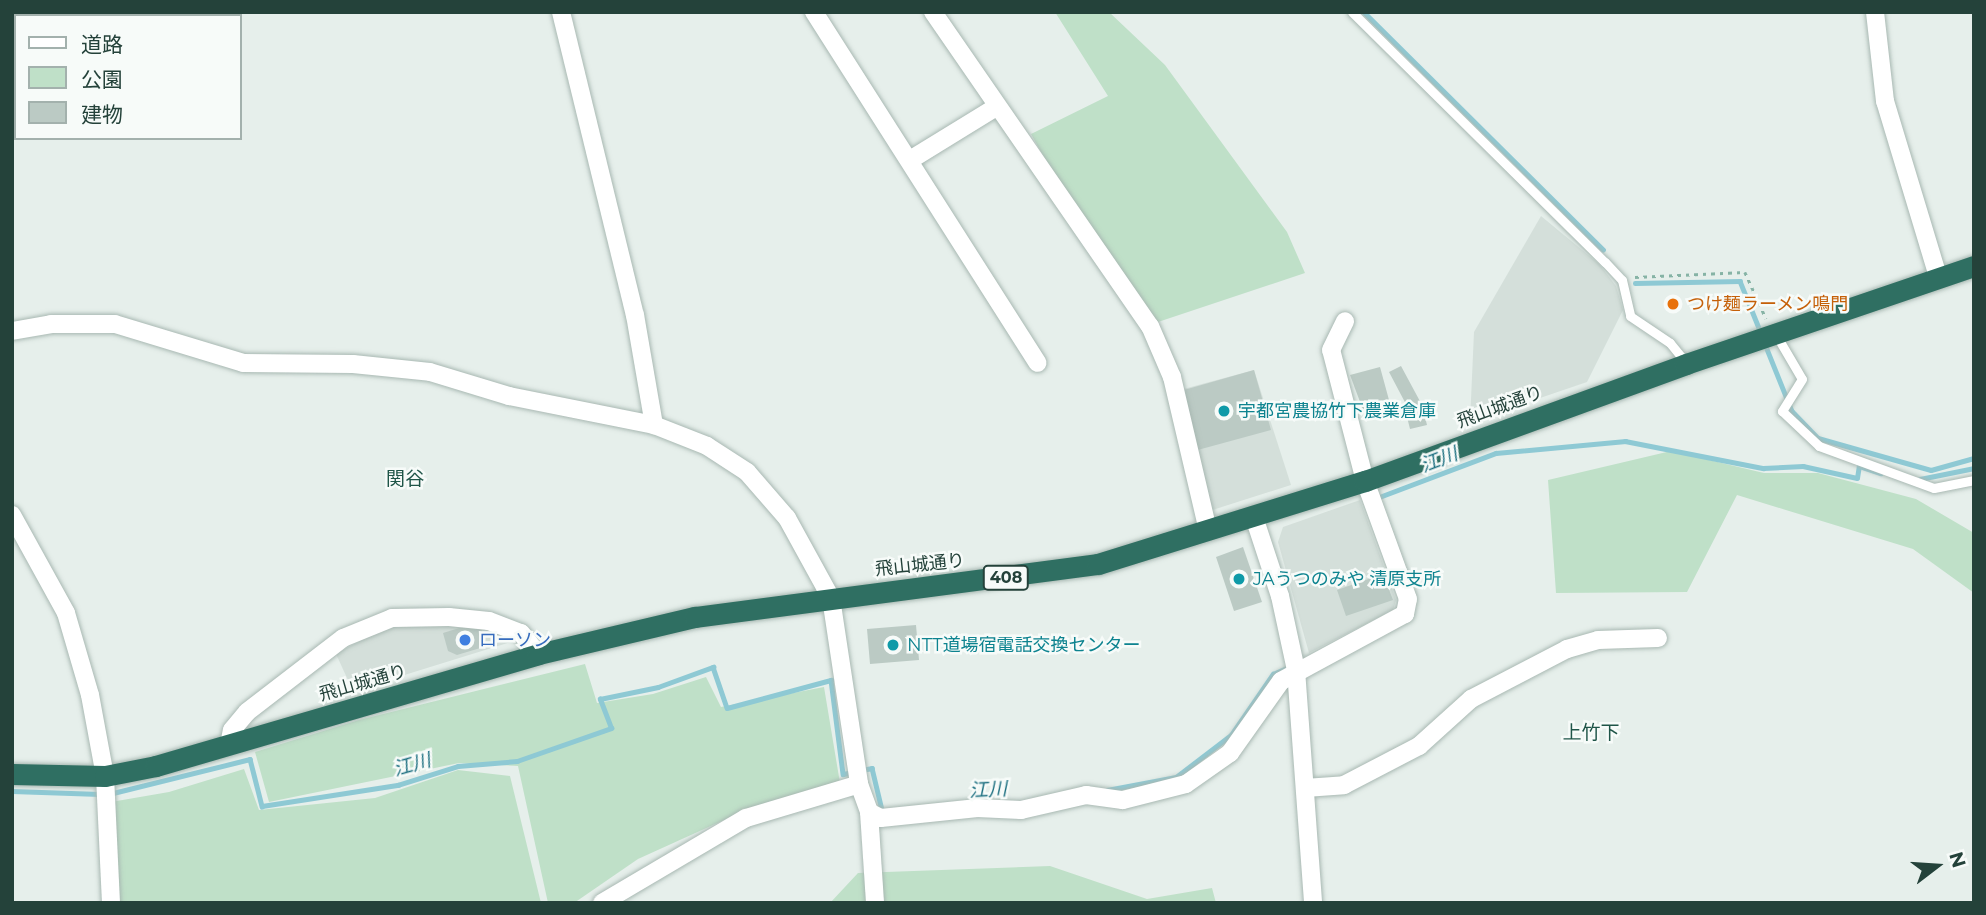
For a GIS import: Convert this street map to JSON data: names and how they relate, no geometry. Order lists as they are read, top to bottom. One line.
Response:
{"streets":{"highway":["飛山城通り","408"]},"districts":["関谷","上竹下"],"water":["江川"],"places":["つけ麺ラーメン鳴門","宇都宮農協竹下農業倉庫","JAうつのみや 清原支所","ローソン","NTT道場宿電話交換センター"],"legend":["道路","公園","建物"],"north":"right"}
